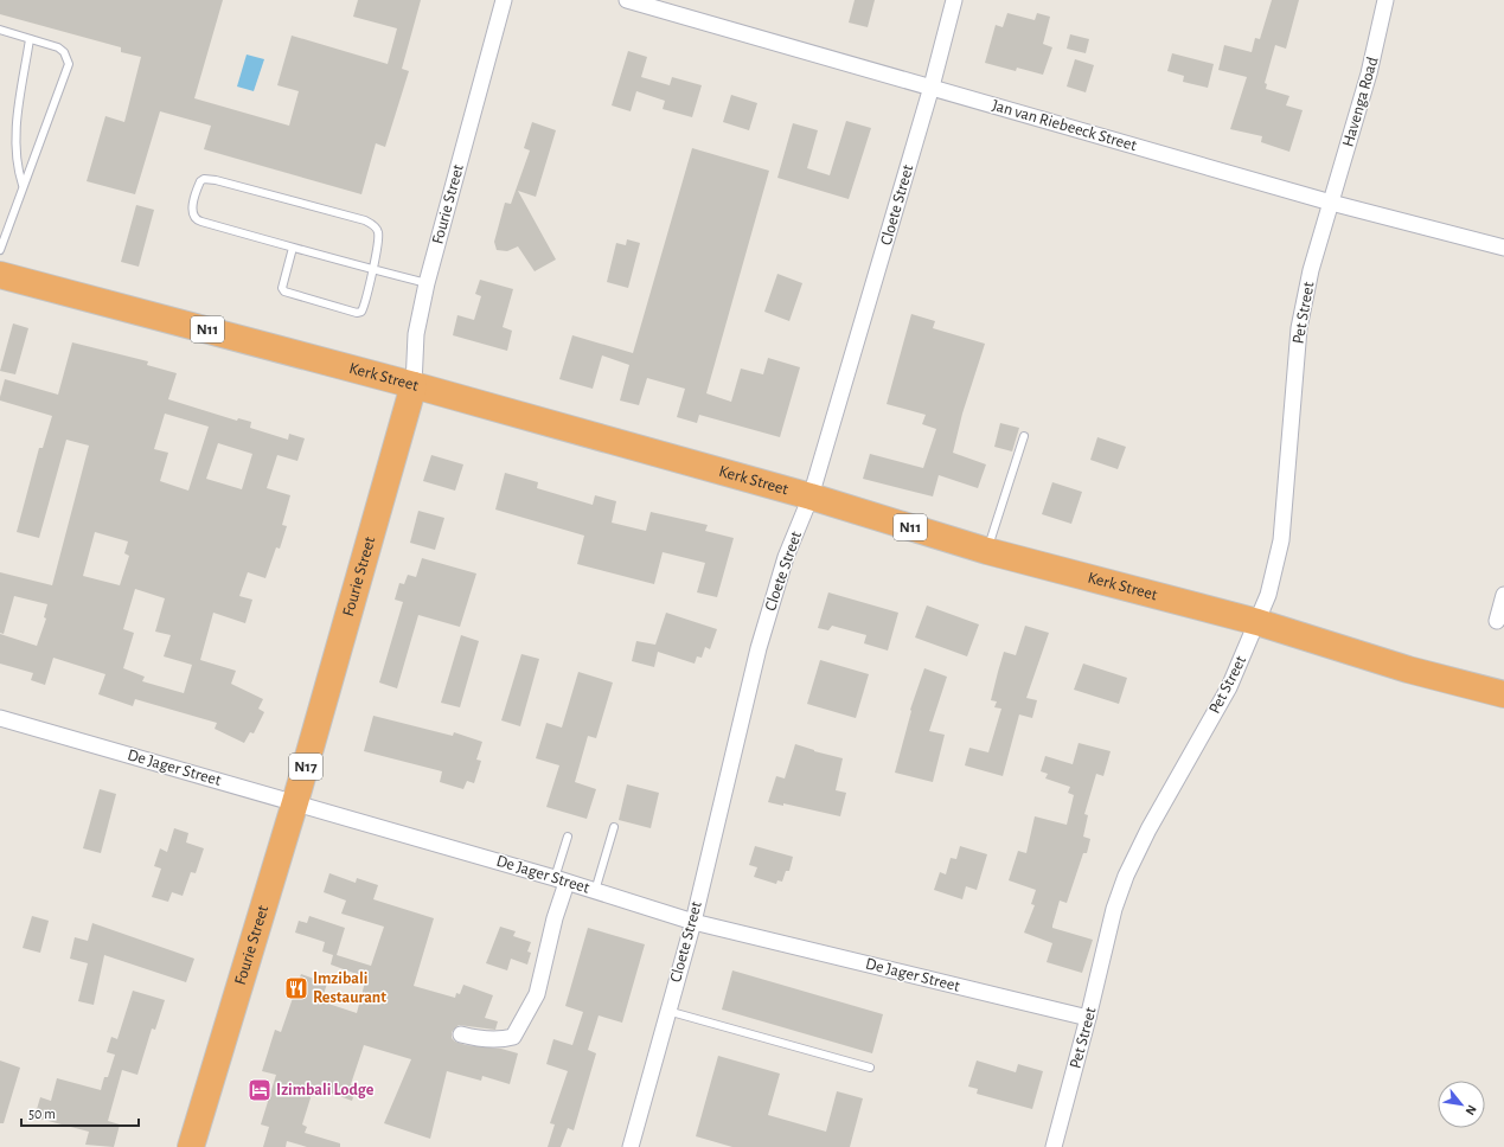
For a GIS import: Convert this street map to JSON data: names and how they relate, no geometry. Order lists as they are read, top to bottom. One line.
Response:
{"streets":{"highway":["Fourie Street","N11","Kerk Street","N17"],"street":["Havenga Road","Jan van Riebeeck Street","Cloete Street","Pet Street","De Jager Street"]},"crossings":[["Havenga Road","Jan van Riebeeck Street"],["Havenga Road","Pet Street"],["Jan van Riebeeck Street","Cloete Street"],["Jan van Riebeeck Street","Pet Street"],["Fourie Street","Kerk Street"],["Fourie Street","De Jager Street"],["Cloete Street","Kerk Street"],["Cloete Street","De Jager Street"],["Pet Street","Kerk Street"],["Pet Street","De Jager Street"]],"places":{"restaurant":["Imzibali Restaurant"],"hotel":["Izimbali Lodge"]},"scale_bar":"50 m","north":"bottom right"}
